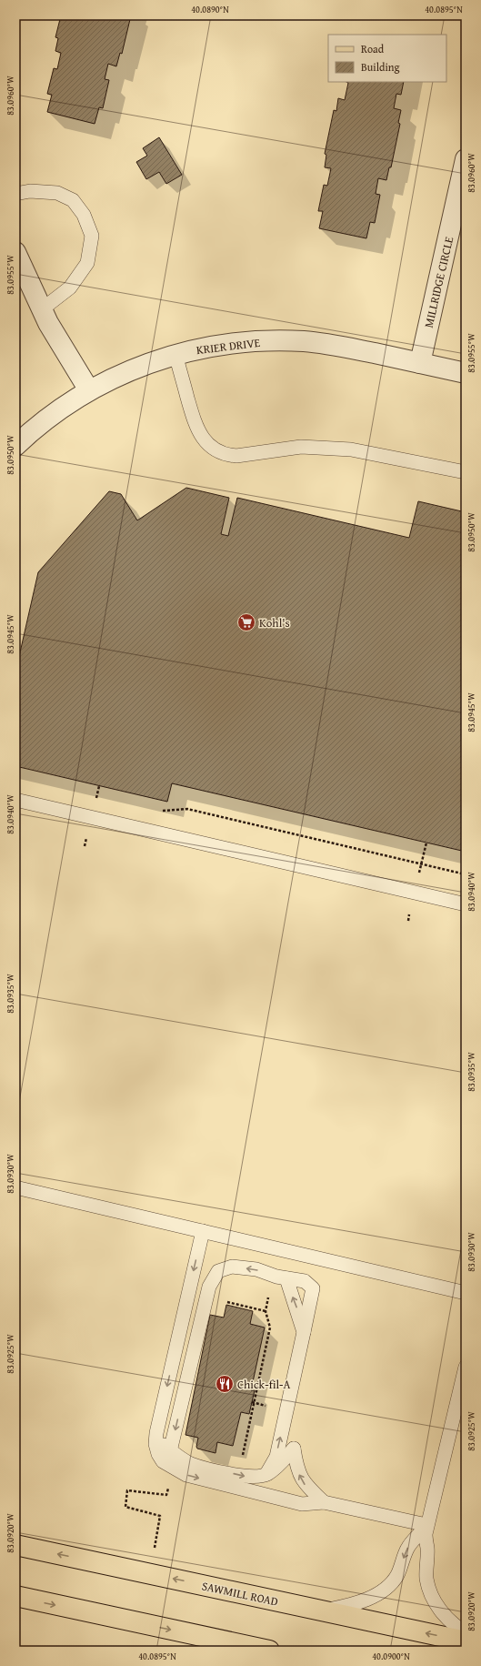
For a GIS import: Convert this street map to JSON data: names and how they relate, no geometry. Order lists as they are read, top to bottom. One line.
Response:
{"streets":{"main road":["SAWMILL ROAD"],"street":["MILLRIDGE CIRCLE","KRIER DRIVE"]},"crossings":[["MILLRIDGE CIRCLE","KRIER DRIVE"]],"places":{"supermarket":["Kohl's"],"restaurant":["Chick-fil-A"]},"legend":["Road","Building"],"coordinates":["40.0890°N","40.0895°N","83.0960°W","83.0955°W","83.0950°W","83.0945°W","83.0940°W","83.0935°W","83.0930°W","83.0925°W","83.0920°W","40.0900°N"]}
